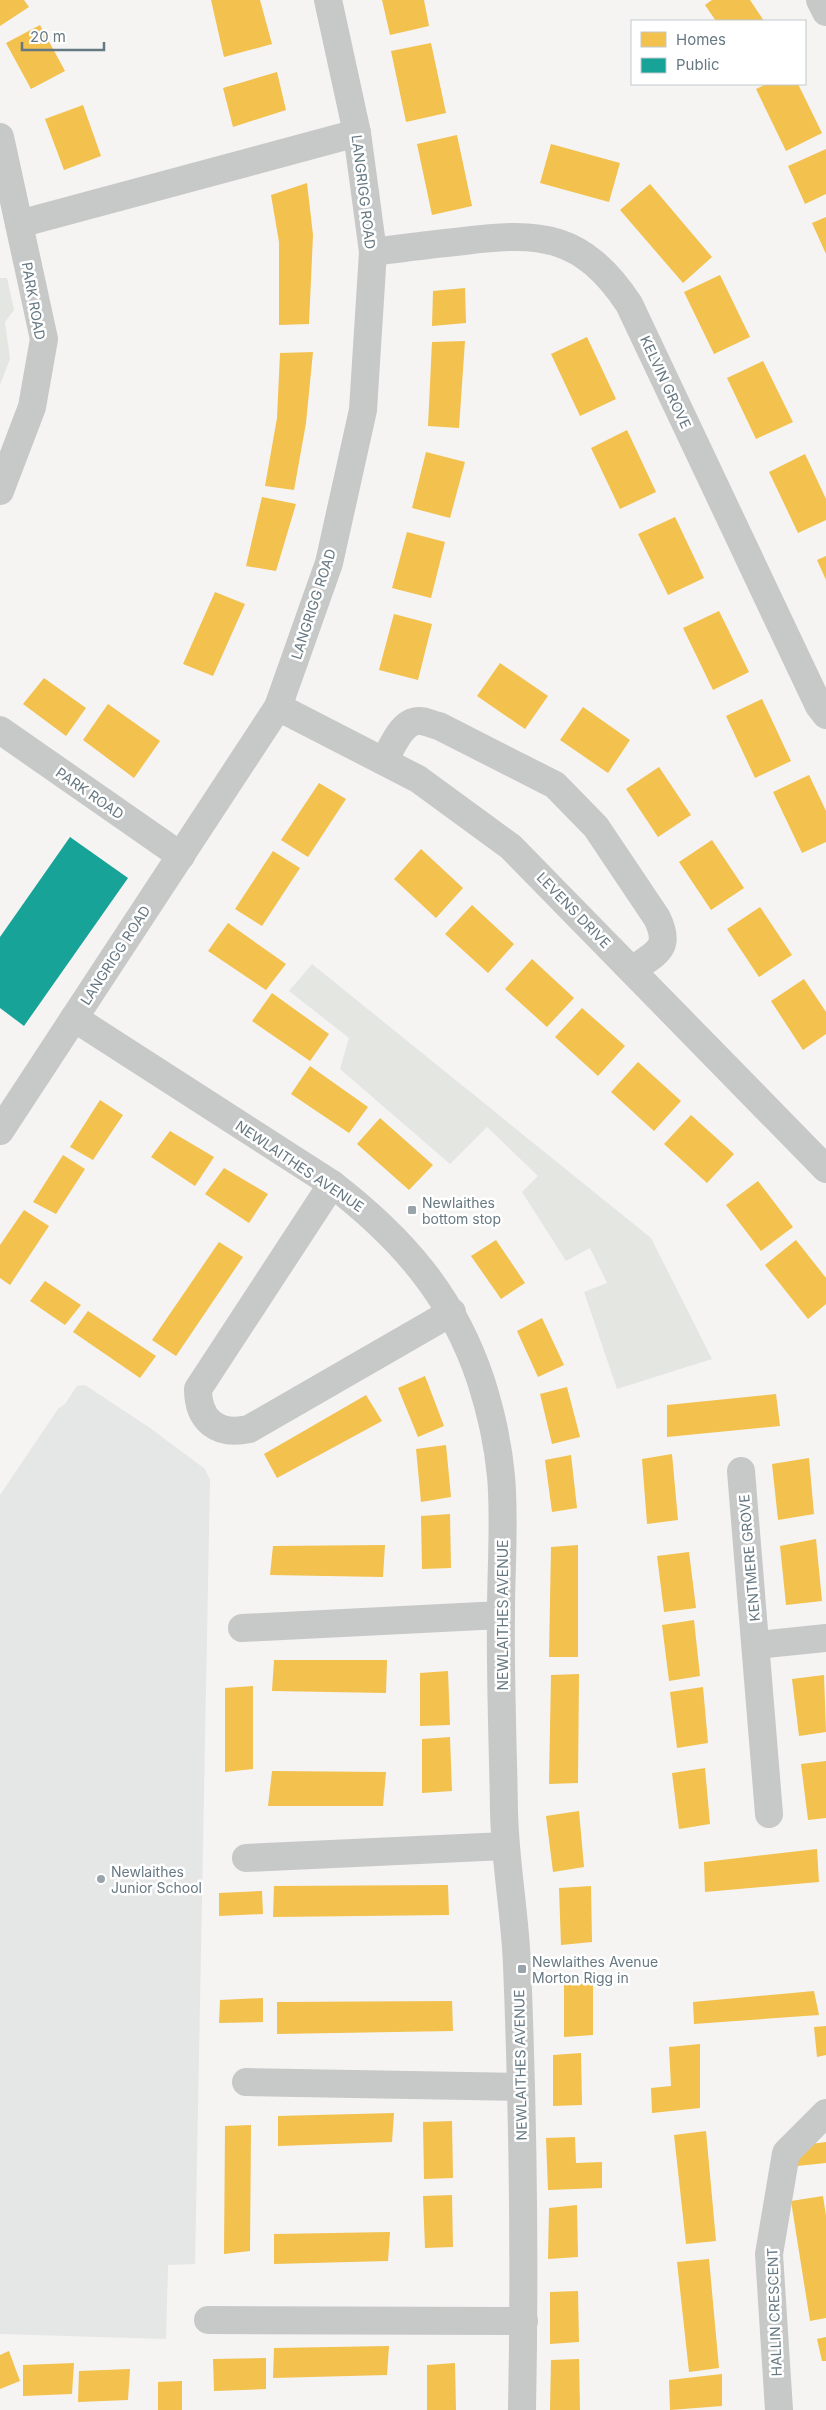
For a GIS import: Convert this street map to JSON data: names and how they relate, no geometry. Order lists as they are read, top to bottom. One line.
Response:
{"streets":{"street":["LANGRIGG ROAD","PARK ROAD","KELVIN GROVE","LEVENS DRIVE","NEWLAITHES AVENUE","KENTMERE GROVE","HALLIN CRESCENT"]},"crossings":[["LANGRIGG ROAD","PARK ROAD"],["LANGRIGG ROAD","KELVIN GROVE"],["LANGRIGG ROAD","LEVENS DRIVE"],["LANGRIGG ROAD","NEWLAITHES AVENUE"]],"places":{"transit":["Newlaithes bottom stop","Newlaithes Avenue Morton Rigg in"],"other":["Newlaithes Junior School"]},"legend":["Homes","Public"],"scale_bar":"20 m"}
